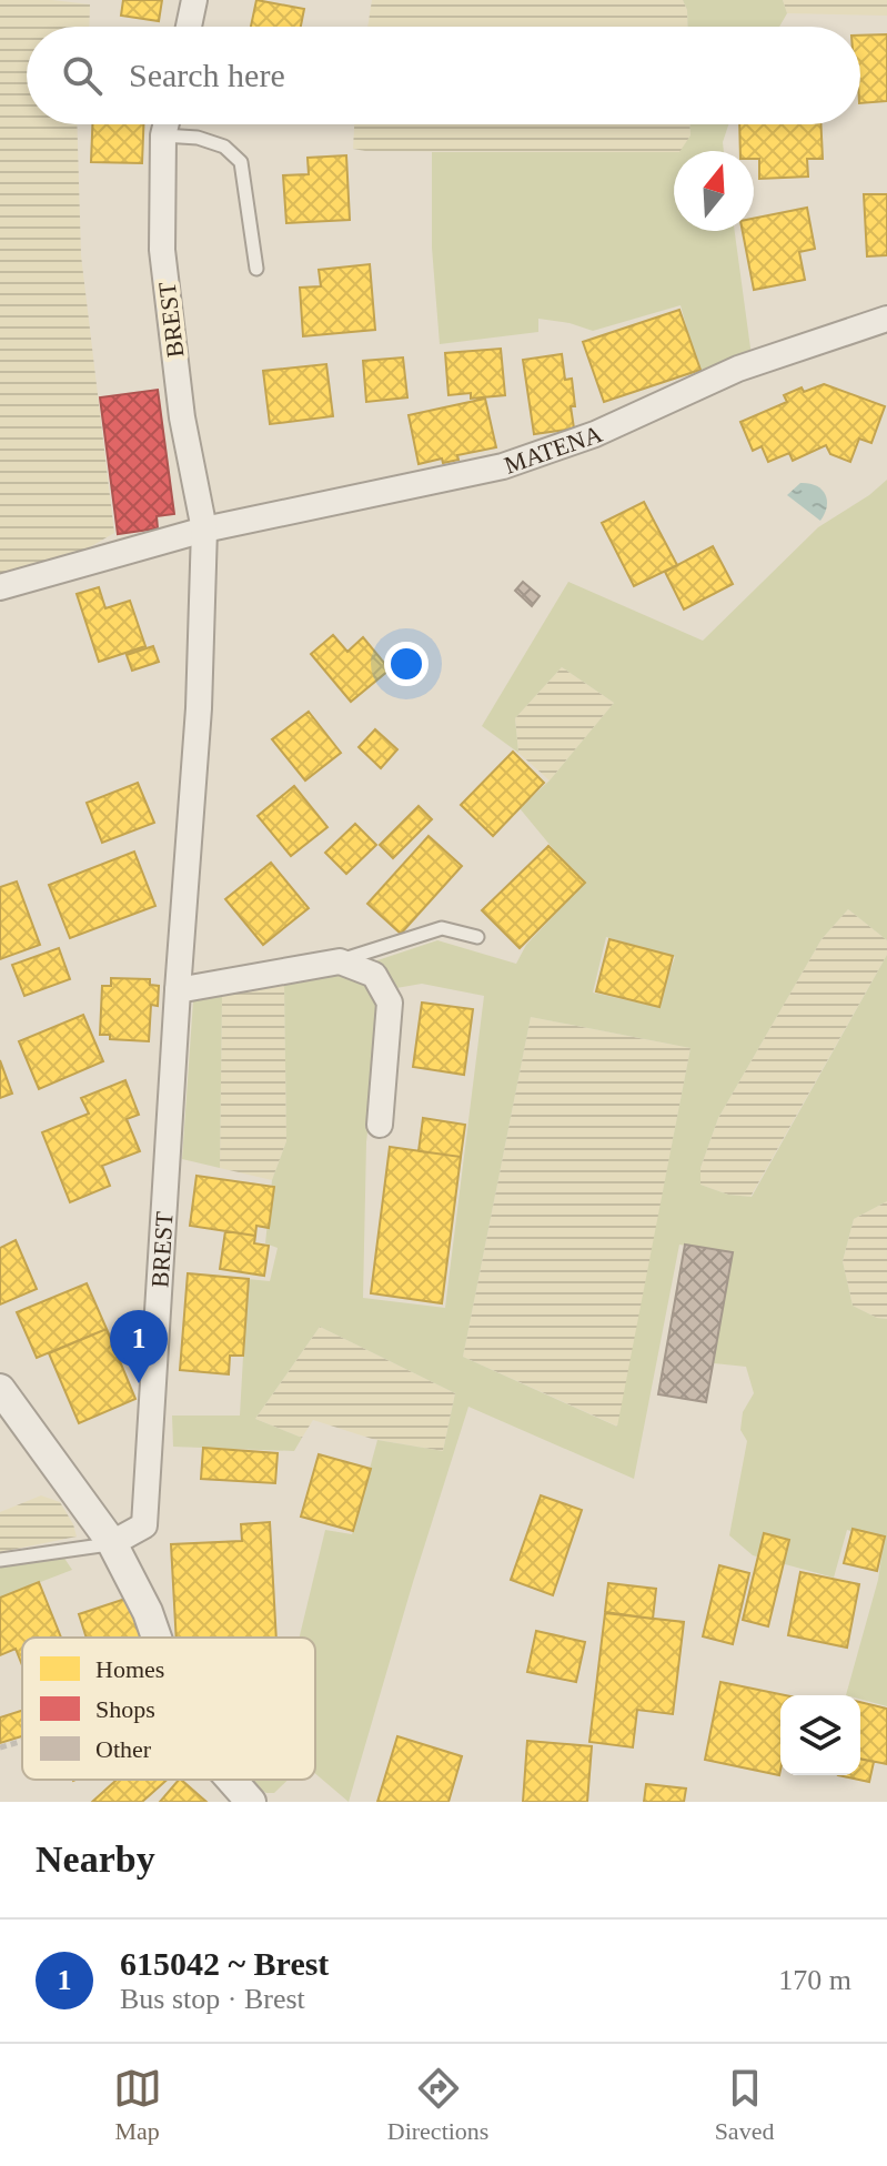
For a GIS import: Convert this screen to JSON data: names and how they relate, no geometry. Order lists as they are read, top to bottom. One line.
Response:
{"streets":{"street":["BREST","MATENA"]},"crossings":[["BREST","MATENA"]],"legend":["Homes","Shops","Other"],"north":"top","page":{"search":"Search here","pins":"1","heading":"Nearby","list":[{"mark":"1","name":"615042 ~ Brest","note":"Bus stop · Brest","value":"170 m"}],"nav":["Map","Directions","Saved"]}}
